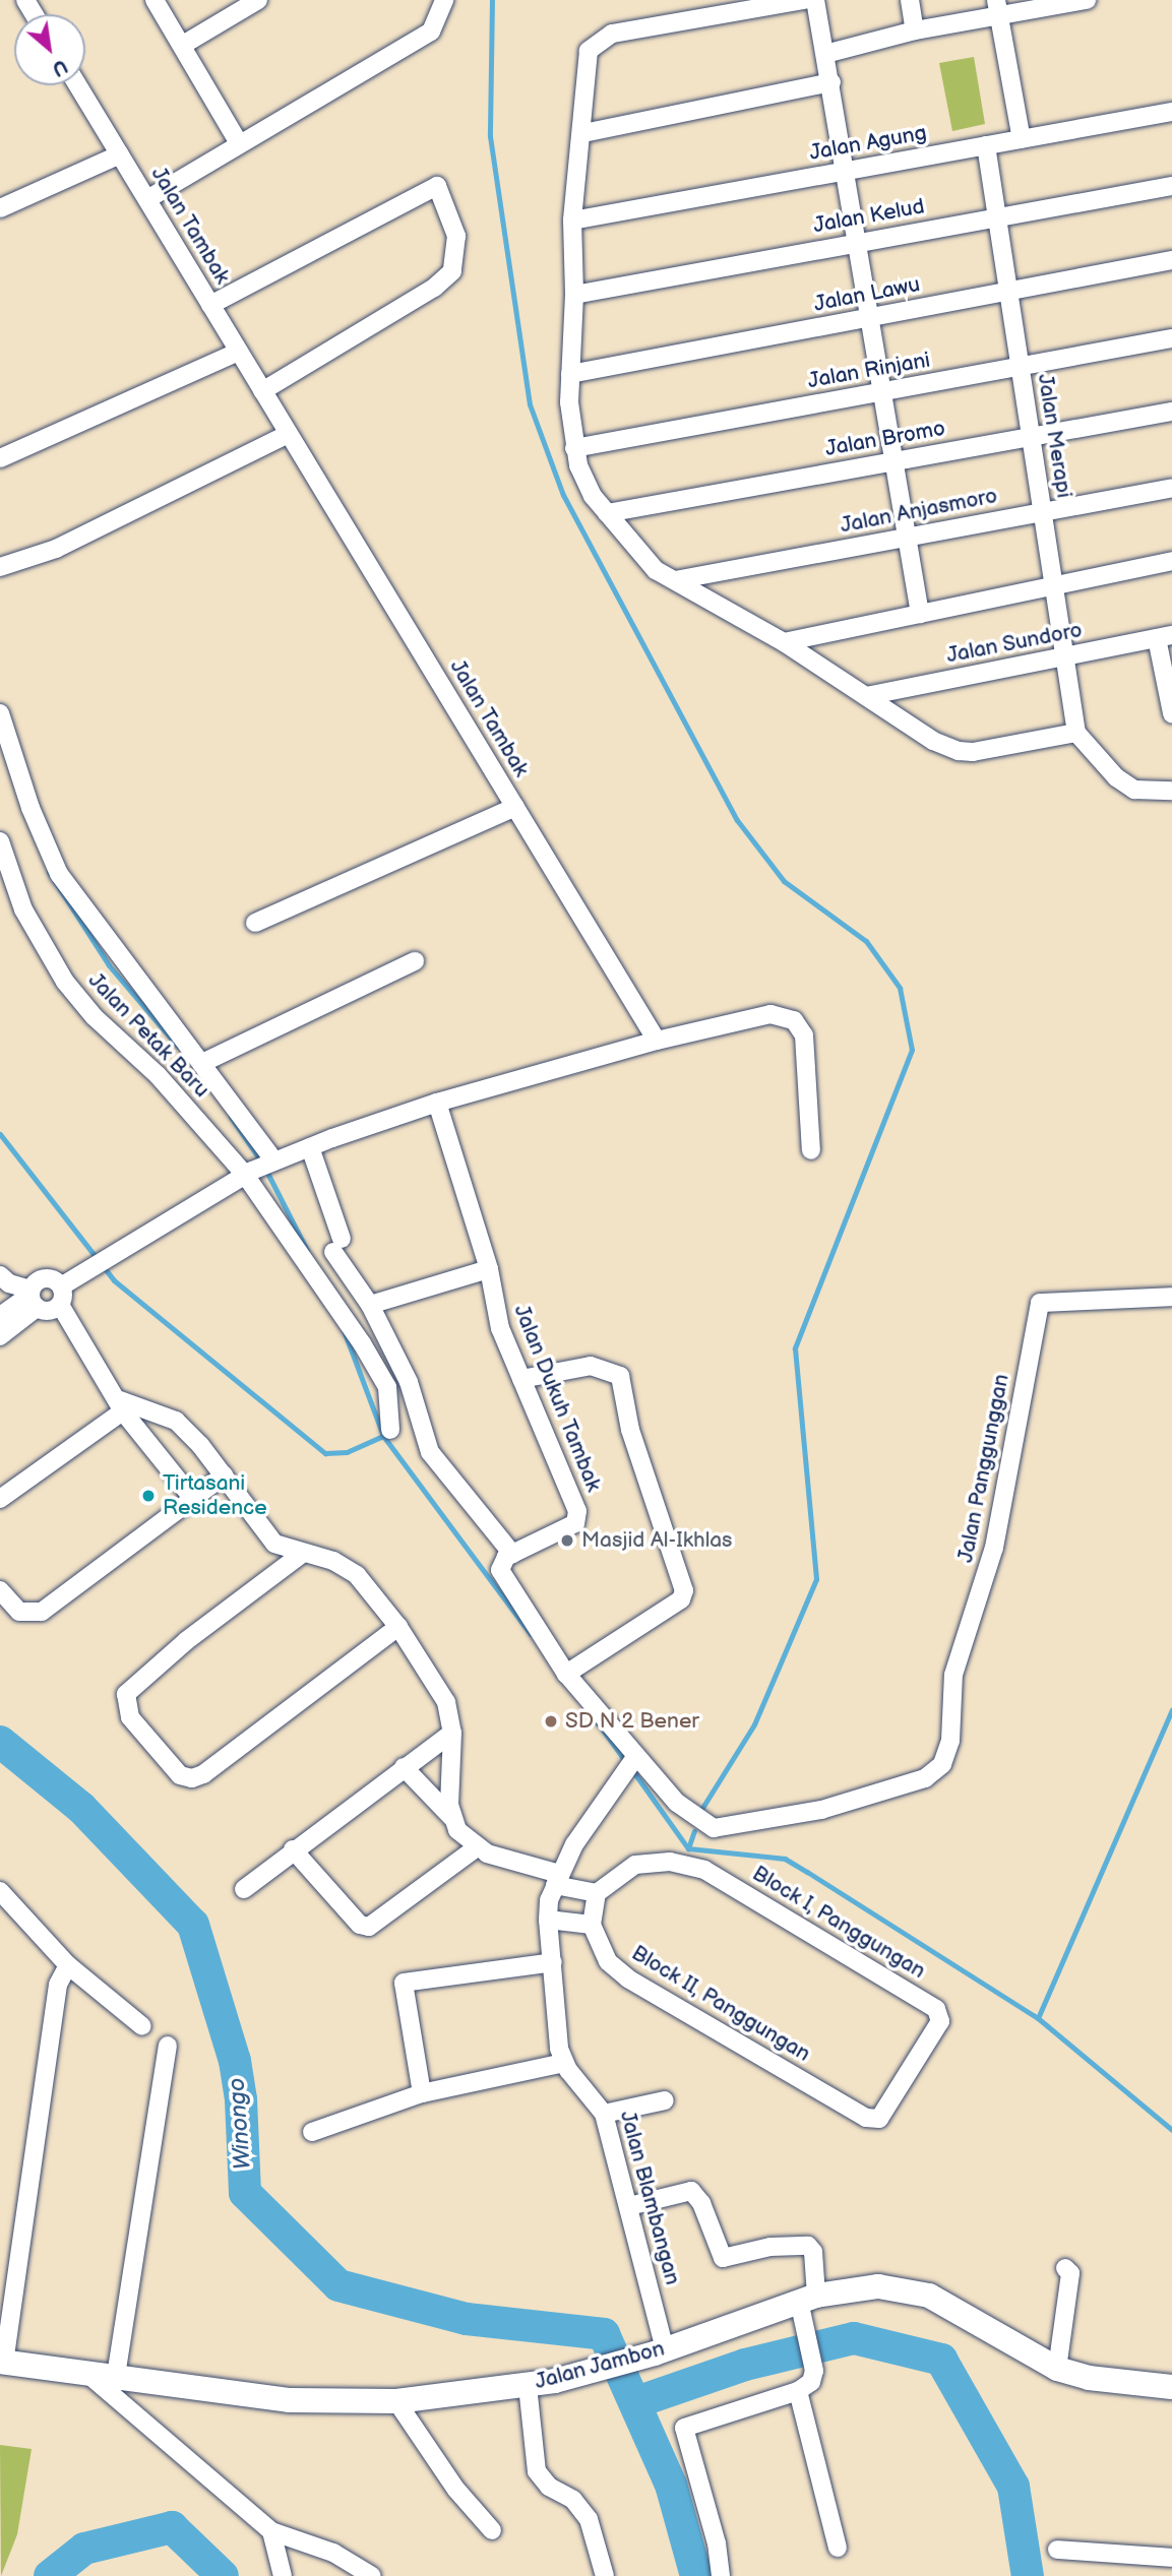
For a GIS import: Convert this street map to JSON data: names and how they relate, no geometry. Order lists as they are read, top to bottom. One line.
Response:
{"streets":{"main road":["Jalan Jambon"],"street":["Jalan Agung","Jalan Kelud","Jalan Tambak","Jalan Lawu","Jalan Rinjani","Jalan Merapi","Jalan Bromo","Jalan Anjasmoro","Jalan Sundoro","Jalan Petak Baru","Jalan Dukuh Tambak","Jalan Panggunggan","Block I, Panggungan","Block II, Panggungan","Jalan Blambangan"]},"crossings":[["Jalan Agung","Jalan Merapi"],["Jalan Kelud","Jalan Merapi"],["Jalan Lawu","Jalan Merapi"],["Jalan Rinjani","Jalan Merapi"],["Jalan Merapi","Jalan Bromo"],["Jalan Merapi","Jalan Anjasmoro"],["Jalan Merapi","Jalan Sundoro"],["Block I, Panggungan","Block II, Panggungan"],["Jalan Blambangan","Jalan Jambon"]],"water":["Winongo"],"places":["Tirtasani Residence","Masjid Al-Ikhlas","SD N 2 Bener"],"north":"bottom right"}
